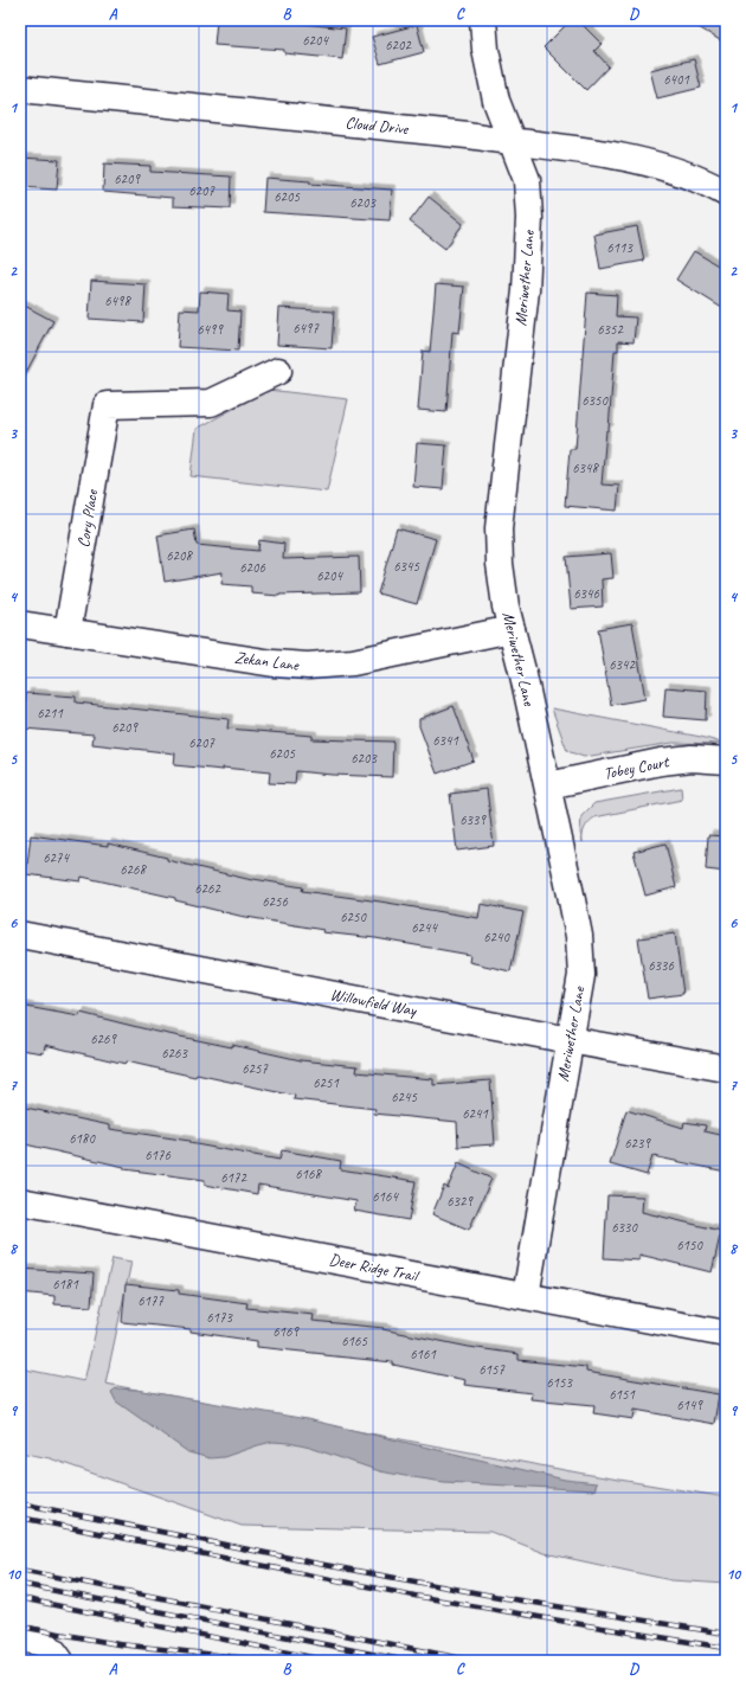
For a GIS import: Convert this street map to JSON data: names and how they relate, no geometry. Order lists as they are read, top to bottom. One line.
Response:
{"streets":{"street":["Cloud Drive","Meriwether Lane","Cory Place","Zekan Lane","Tobey Court","Willowfield Way","Deer Ridge Trail"]},"crossings":[["Cloud Drive","Meriwether Lane"],["Meriwether Lane","Zekan Lane"],["Meriwether Lane","Tobey Court"],["Meriwether Lane","Willowfield Way"],["Meriwether Lane","Deer Ridge Trail"],["Cory Place","Zekan Lane"]],"house_numbers":["6204","6202","6401","6209","6207","6205","6203","6113","6498","6497","6499","6352","6350","6348","6208","6345","6206","6204","6346","6342","6211","6209","6341","6207","6205","6203","6339","6274","6268","6262","6256","6250","6244","6240","6336","6269","6263","6257","6251","6245","6241","6180","6239","6176","6168","6172","6164","6329","6330","6150","6181","6177","6173","6169","6165","6161","6157","6153","6151","6149"],"grid":{"columns":["A","B","C","D"],"rows":["1","2","3","4","5","6","7","8","9","10"]}}
